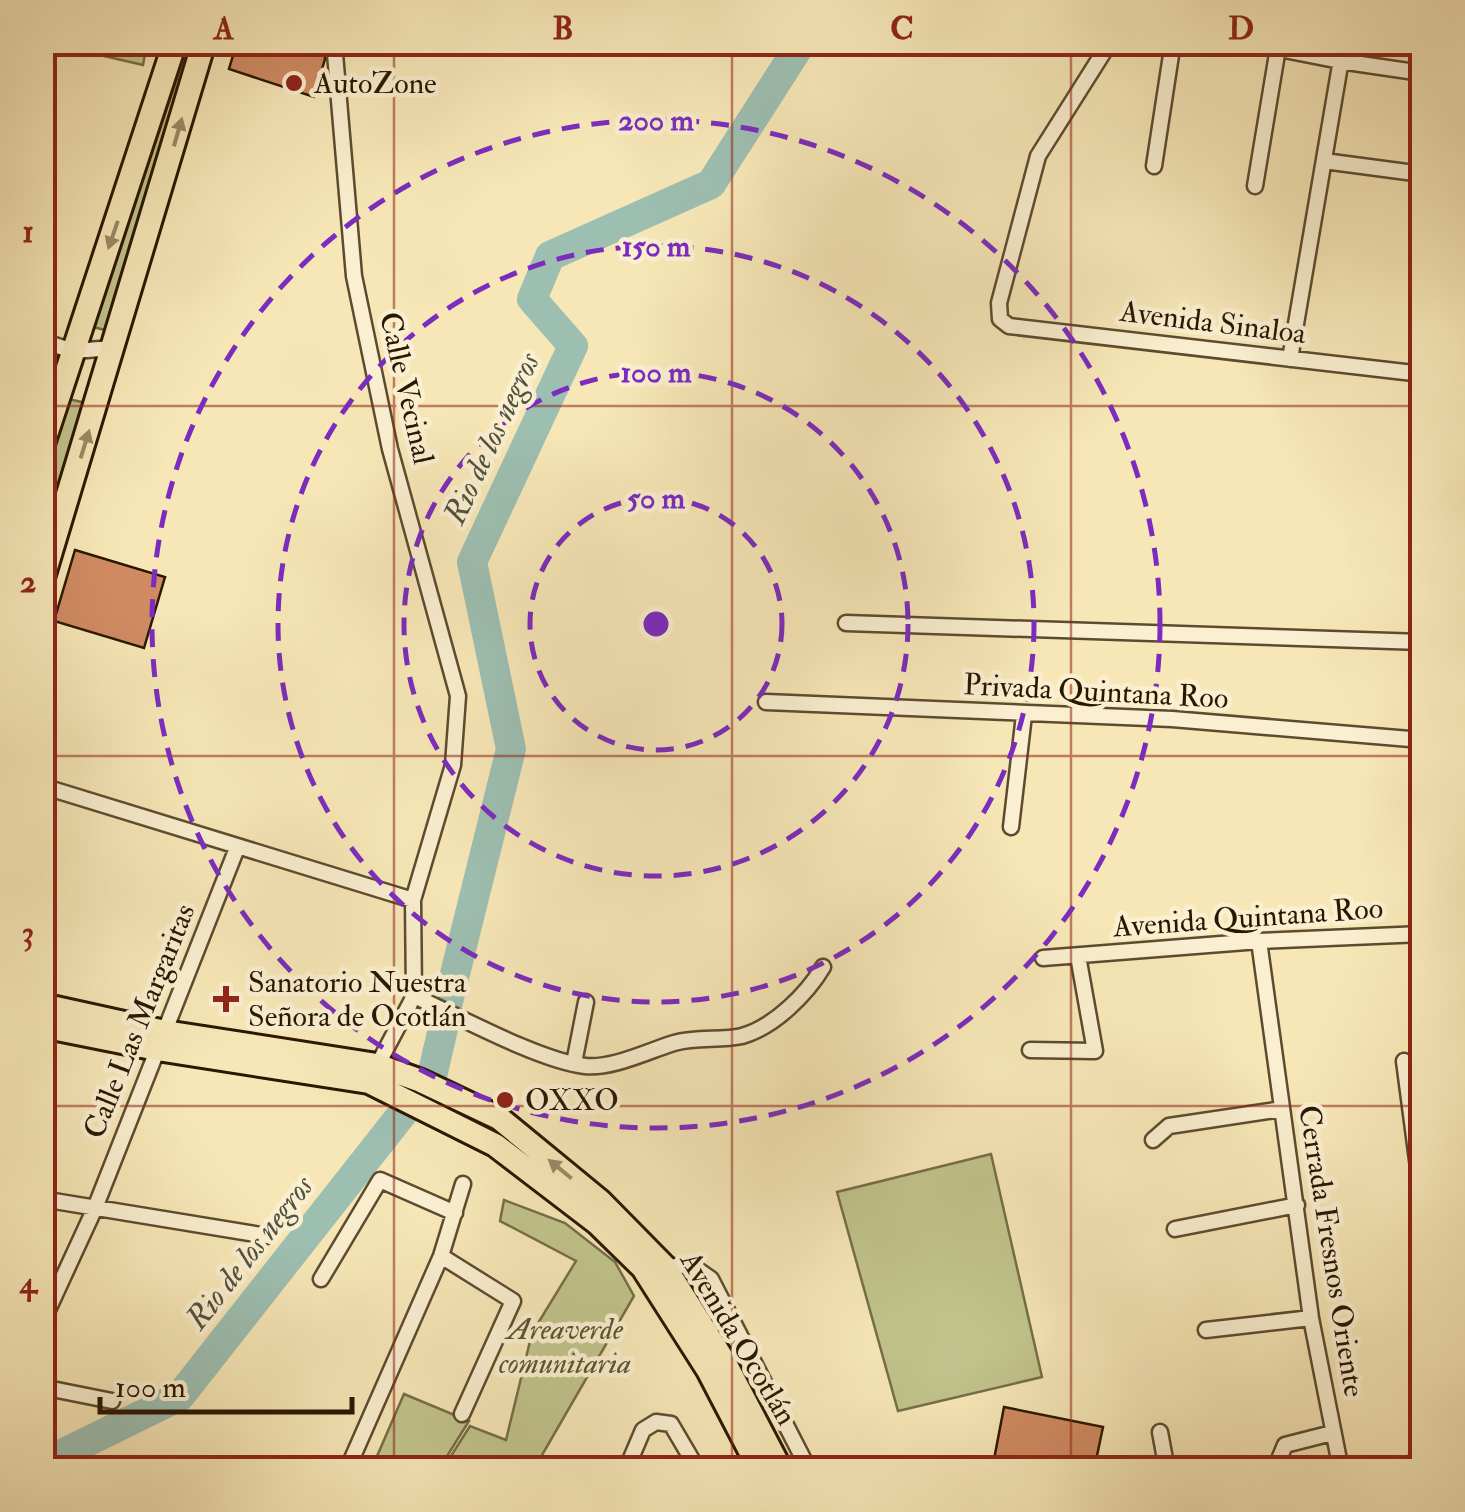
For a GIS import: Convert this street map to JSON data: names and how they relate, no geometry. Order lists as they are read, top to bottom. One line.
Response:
{"streets":{"main road":["Avenida Ocotlán"],"street":["Avenida Sinaloa","Calle Vecinal","Privada Quintana Roo","Avenida Quintana Roo","Calle Las Margaritas","Cerrada Fresnos Oriente"]},"crossings":[["Calle Vecinal","Avenida Ocotlán"],["Avenida Quintana Roo","Cerrada Fresnos Oriente"],["Calle Las Margaritas","Avenida Ocotlán"]],"water":["Rio de los negros"],"parks":["Areaverde comunitaria"],"places":{"other":["AutoZone","OXXO"],"health":["Sanatorio Nuestra Señora de Ocotlán"]},"scale_bar":"100 m","grid":{"columns":["A","B","C","D"],"rows":["1","2","3","4"]},"rings":["200 m","150 m","100 m","50 m"]}
